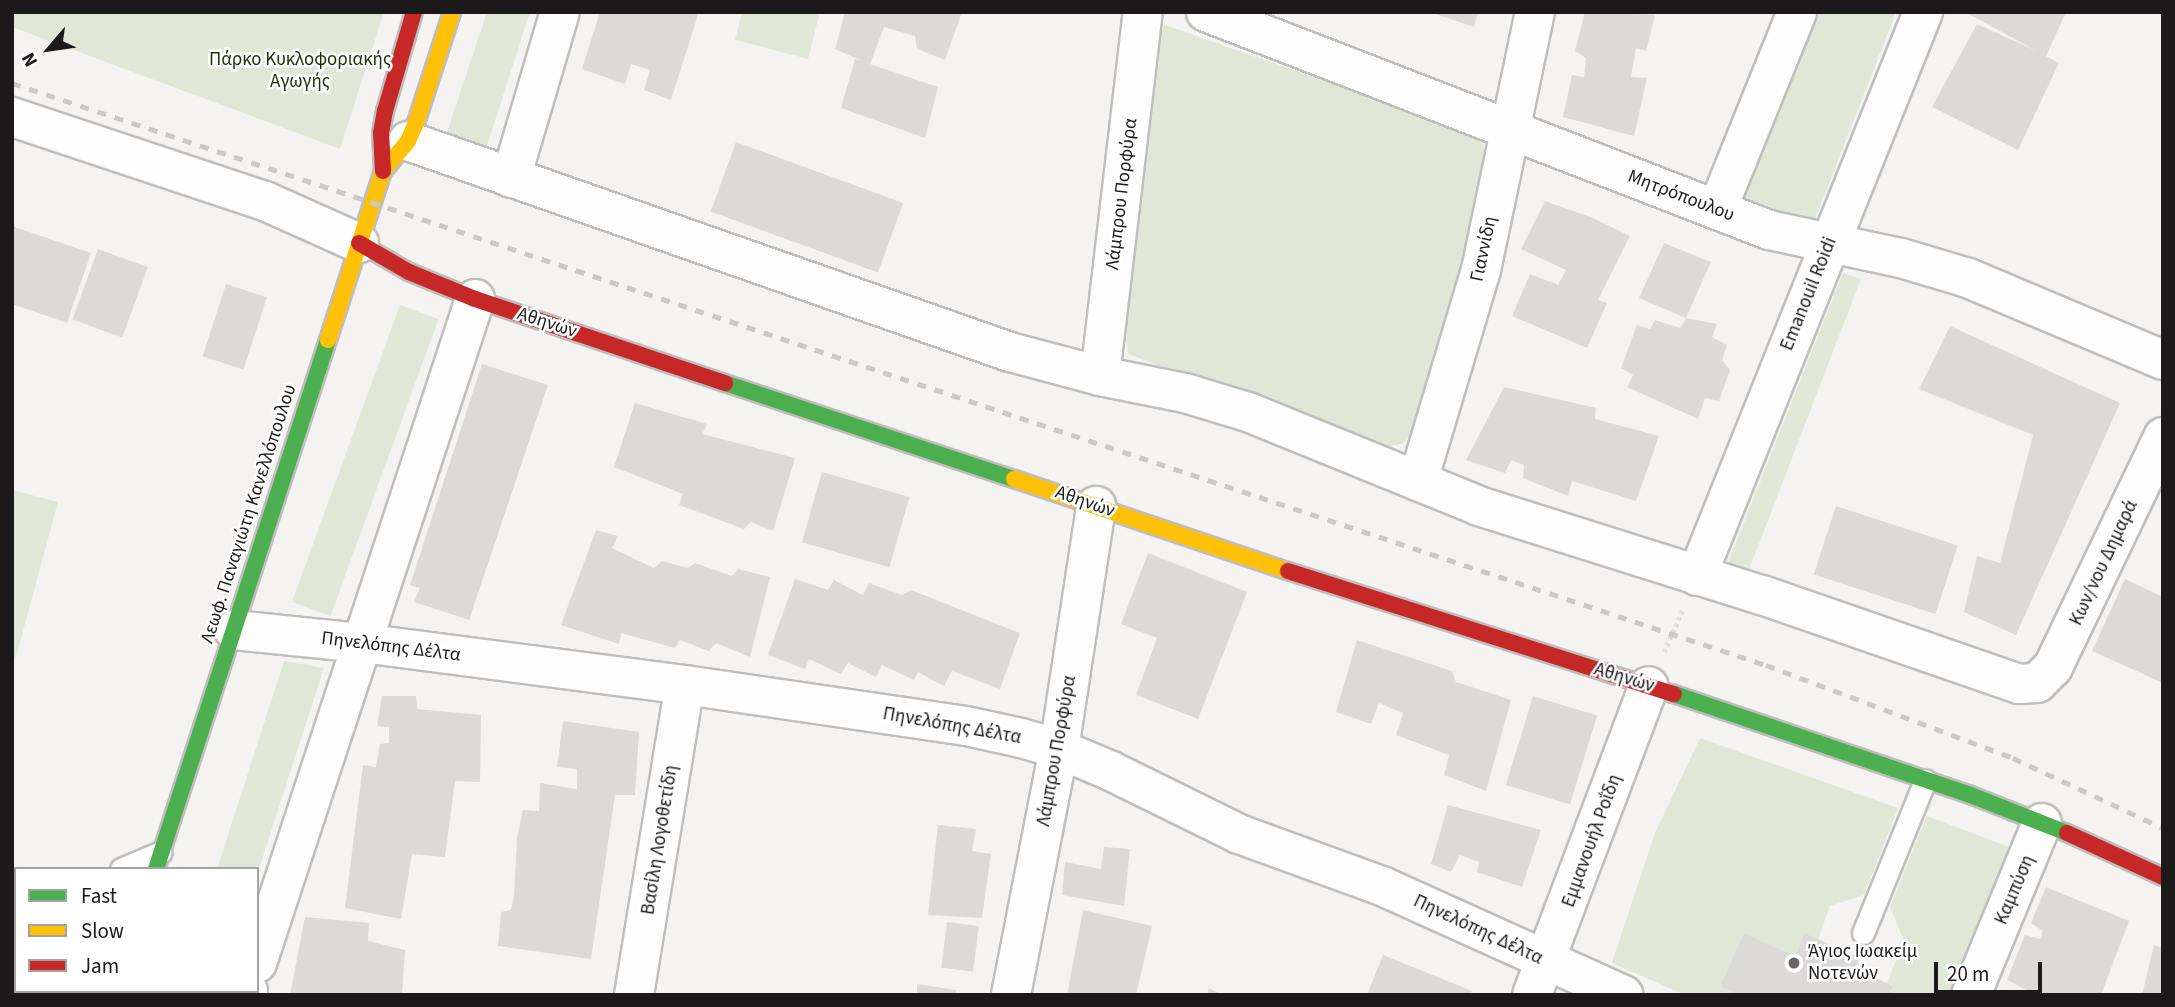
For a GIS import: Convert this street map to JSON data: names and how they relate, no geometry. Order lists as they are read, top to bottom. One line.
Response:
{"streets":{"street":["Λάμπρου Πορφύρα","Μητρόπουλου","Γιαννίδη","Emanouil Roidi","Αθηνών","Λεωφ. Παναγιώτη Κανελλόπουλου","Κων/νου Δημαρά","Πηνελόπης Δέλτα","Βασίλη Λογοθετίδη","Εμμανουήλ Ροΐδη","Καμπύση"]},"crossings":[["Λάμπρου Πορφύρα","Αθηνών"],["Λάμπρου Πορφύρα","Πηνελόπης Δέλτα"],["Μητρόπουλου","Γιαννίδη"],["Μητρόπουλου","Emanouil Roidi"],["Emanouil Roidi","Κων/νου Δημαρά"],["Αθηνών","Λεωφ. Παναγιώτη Κανελλόπουλου"],["Αθηνών","Εμμανουήλ Ροΐδη"],["Αθηνών","Καμπύση"],["Λεωφ. Παναγιώτη Κανελλόπουλου","Πηνελόπης Δέλτα"],["Πηνελόπης Δέλτα","Βασίλη Λογοθετίδη"],["Πηνελόπης Δέλτα","Εμμανουήλ Ροΐδη"]],"parks":["Πάρκο Κυκλοφοριακής Αγωγής"],"places":["Άγιος Ιωακείμ Νοτενών"],"legend":["Fast","Slow","Jam"],"scale_bar":"20 m","north":"bottom left"}
